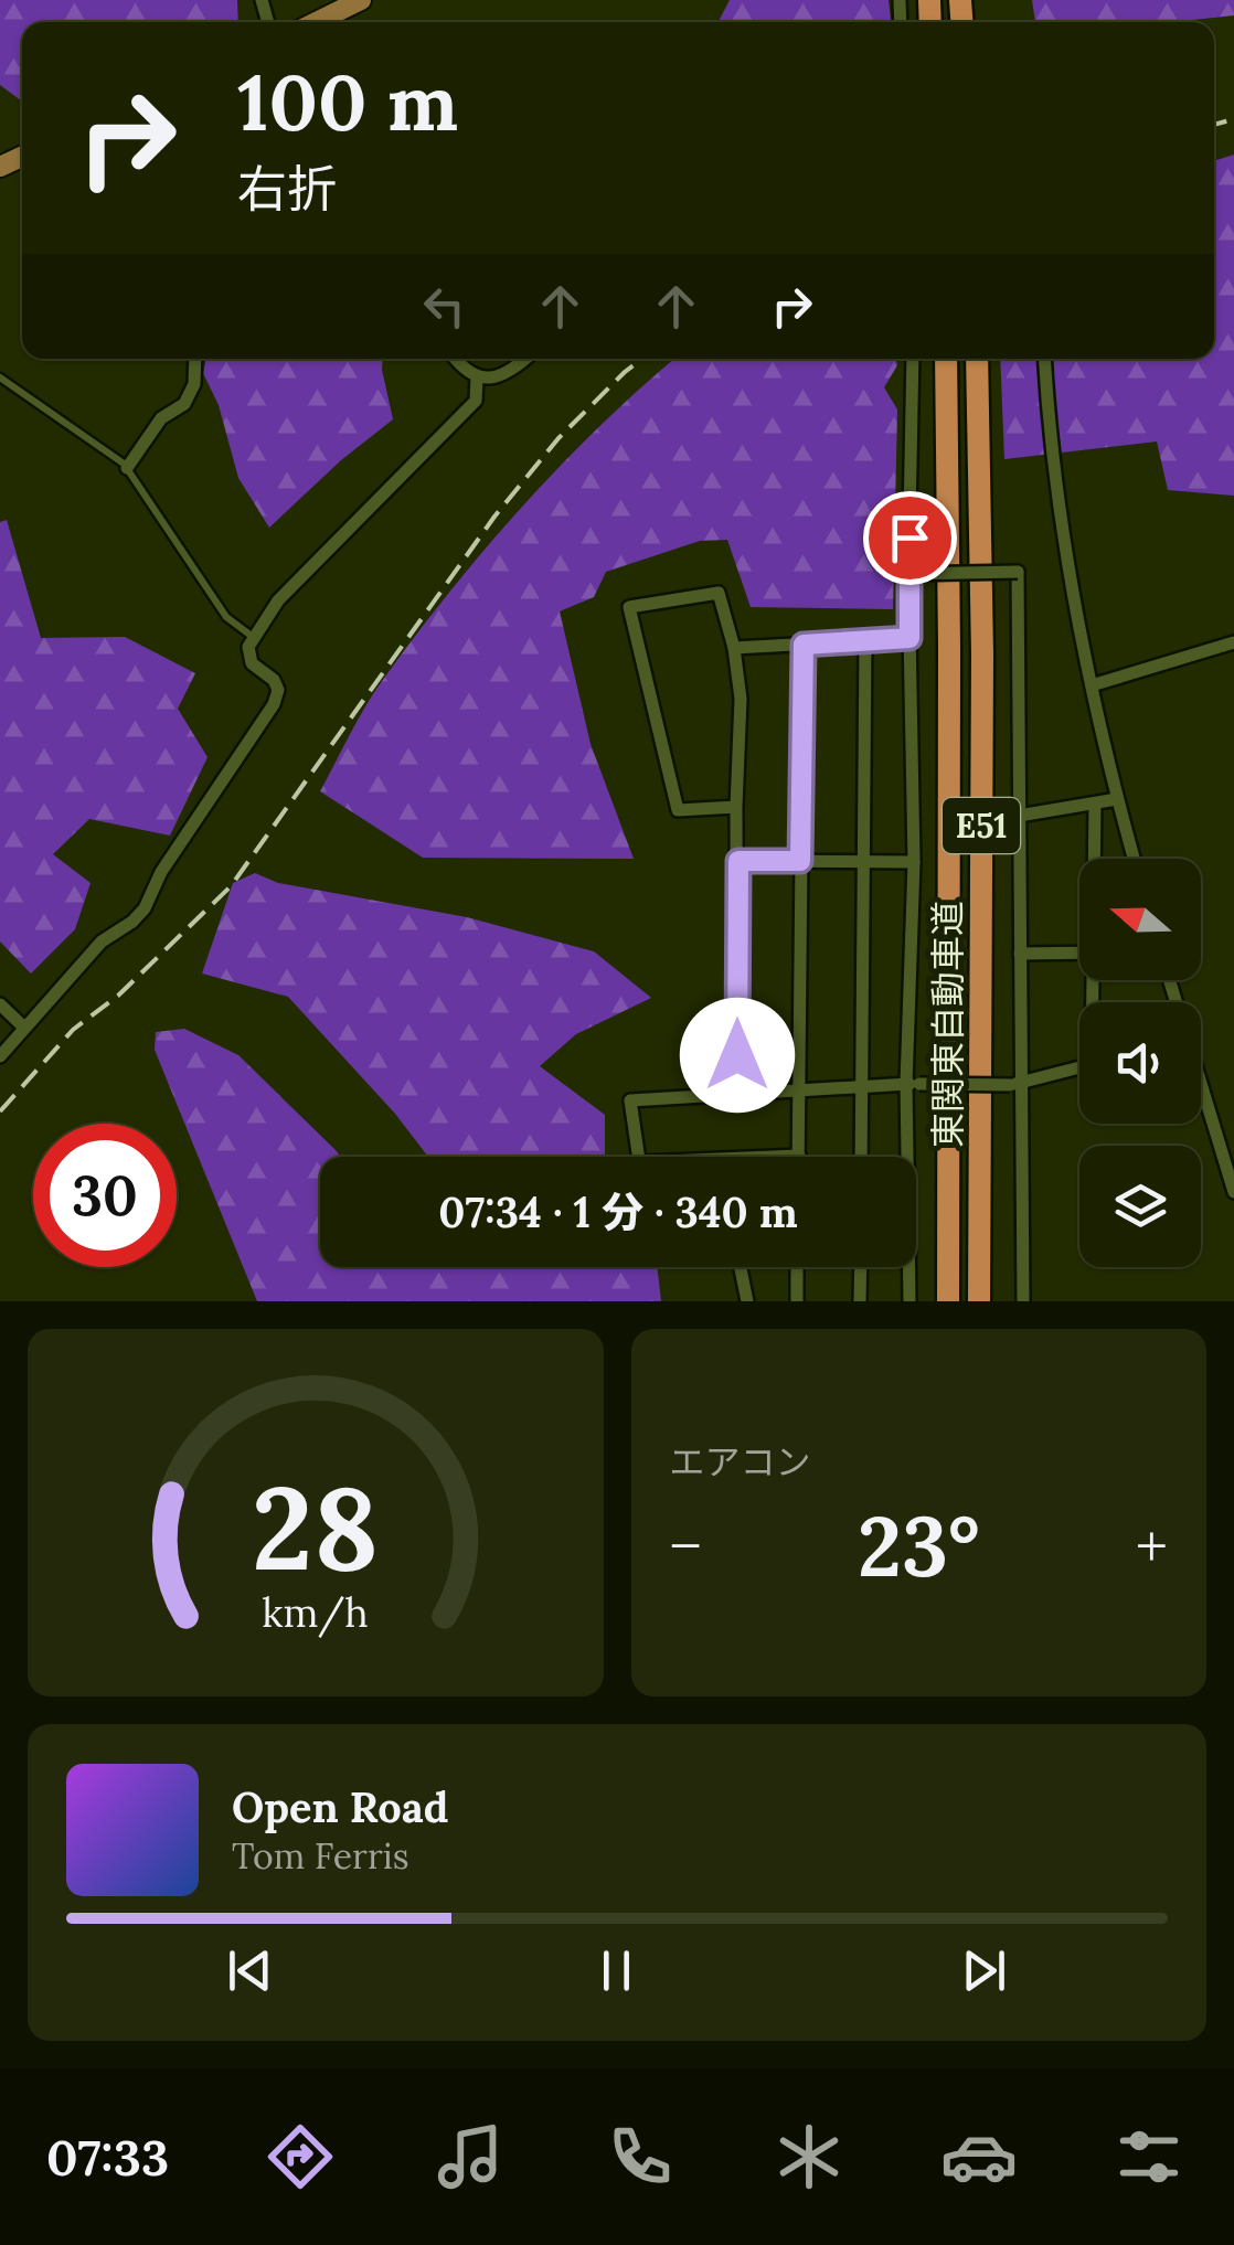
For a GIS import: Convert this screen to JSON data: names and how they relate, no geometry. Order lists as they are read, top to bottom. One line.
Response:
{"streets":{"highway":["E51","東関東自動車道"]},"north":"left","page":{"turn":["100 m","右折"],"limit":"30","trip":"07:34 · 1 分 · 340 m","tile":"エアコン","heat":["−","23°","+"],"song":["Open Road","Tom Ferris"],"tabs":"07:33","gauge":["28","km/h"]}}
